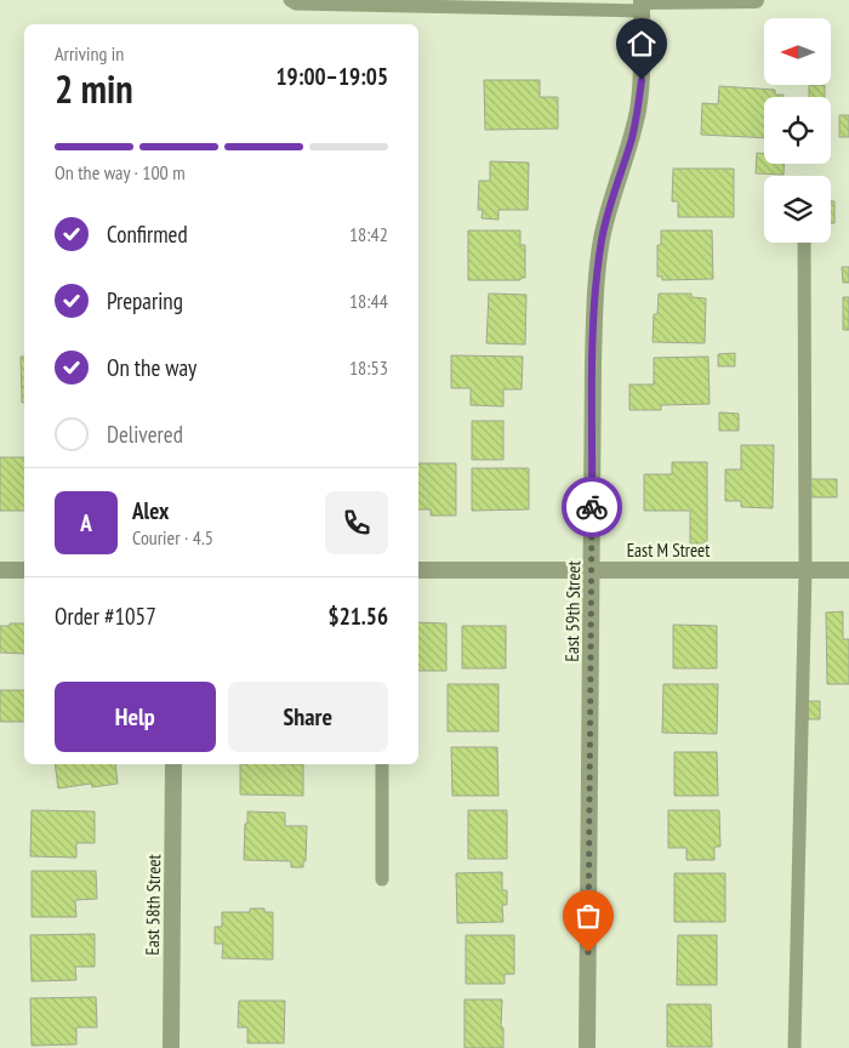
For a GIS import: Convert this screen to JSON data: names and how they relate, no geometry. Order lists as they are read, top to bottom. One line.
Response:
{"streets":{"street":["East M Street","East 59th Street","East 58th Street"]},"crossings":[["East M Street","East 59th Street"]],"north":"left","page":{"heading":["2 min","Arriving in","19:00–19:05"],"panel":["Alex","Courier · 4.5","Order #1057","$21.56"],"bar":"On the way · 100 m","list":[["Confirmed","18:42"],["Preparing","18:44"],["On the way","18:53"],"Delivered"],"round":"A","buttons":["Help","Share"]}}
